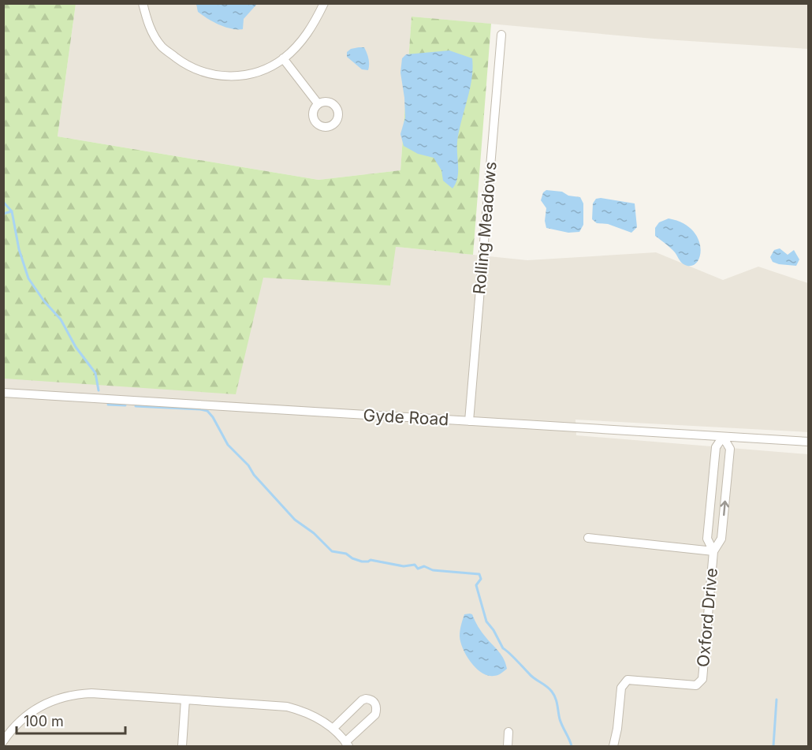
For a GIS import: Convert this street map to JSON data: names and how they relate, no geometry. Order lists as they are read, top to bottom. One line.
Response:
{"streets":{"street":["Rolling Meadows","Gyde Road","Oxford Drive"]},"crossings":[["Rolling Meadows","Gyde Road"],["Gyde Road","Oxford Drive"]],"scale_bar":"100 m"}
